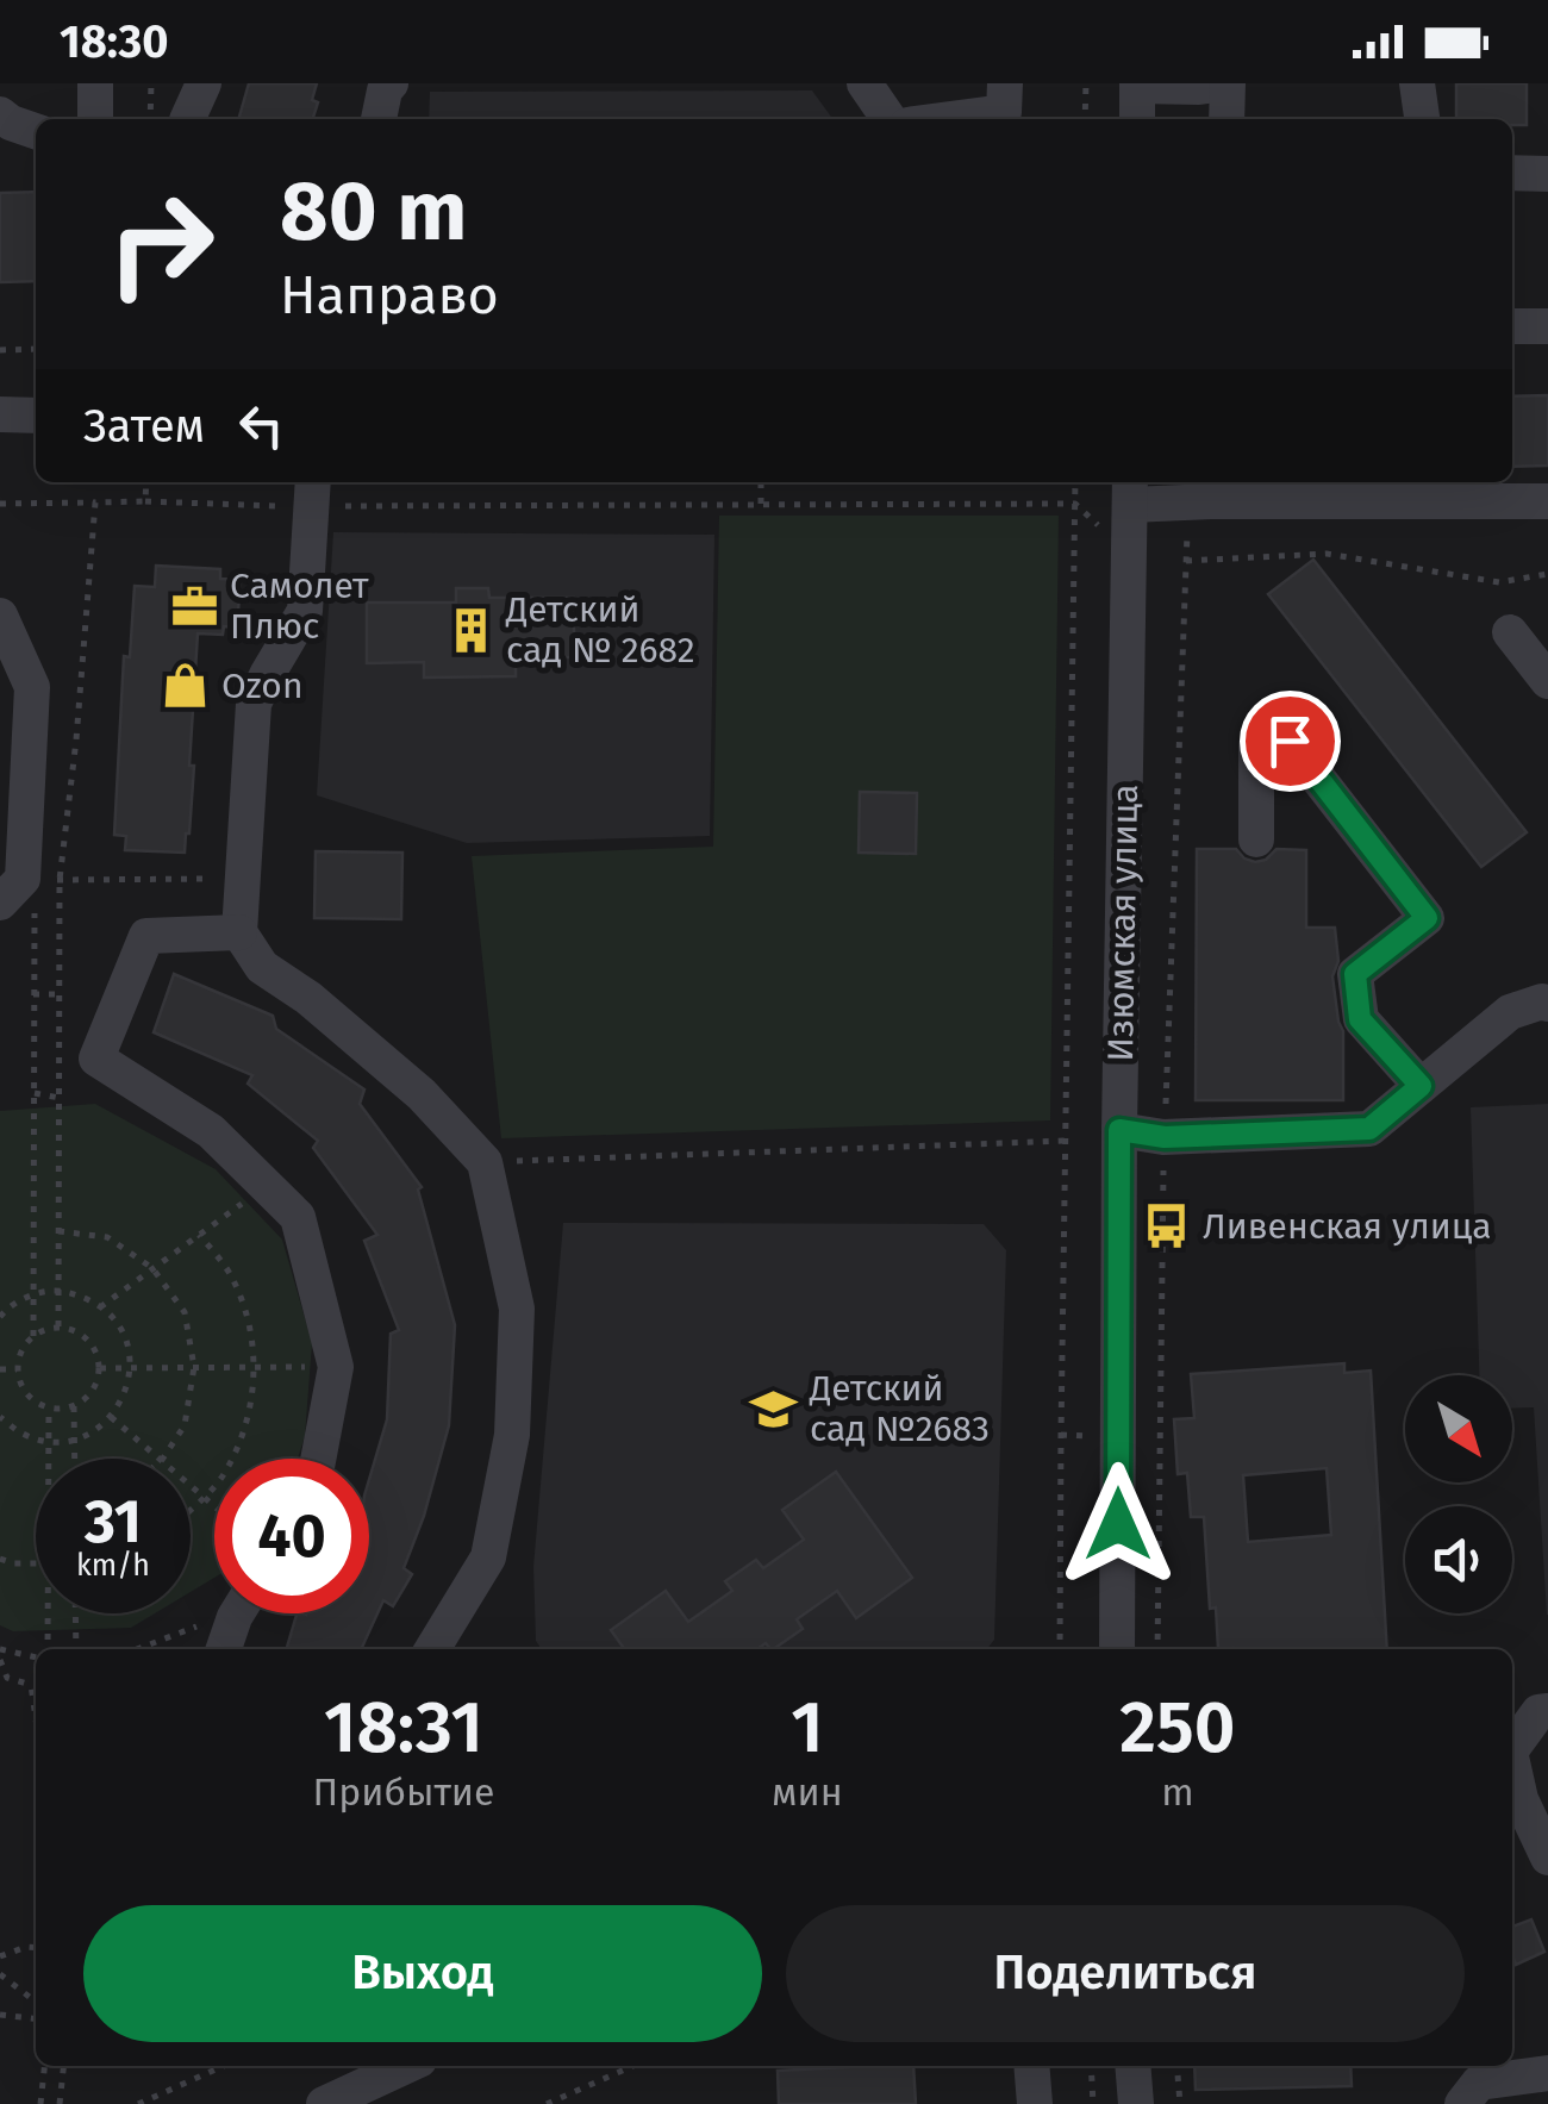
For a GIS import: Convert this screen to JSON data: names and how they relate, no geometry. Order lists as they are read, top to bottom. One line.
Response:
{"streets":{"street":["Изюмская улица"]},"places":{"office":["Самолет Плюс"],"building":["Детский сад № 2682"],"shop":["Ozon"],"bus stop":["Ливенская улица"],"school or university":["Детский сад №2683"]},"north":"bottom right","page":{"status":"18:30","turn":["80 m","Направо"],"then":"Затем","speed":"31 km/h","limit":"40","eta":["18:31","Прибытие","1","мин","250","m"],"buttons":["Выход","Поделиться"]}}
